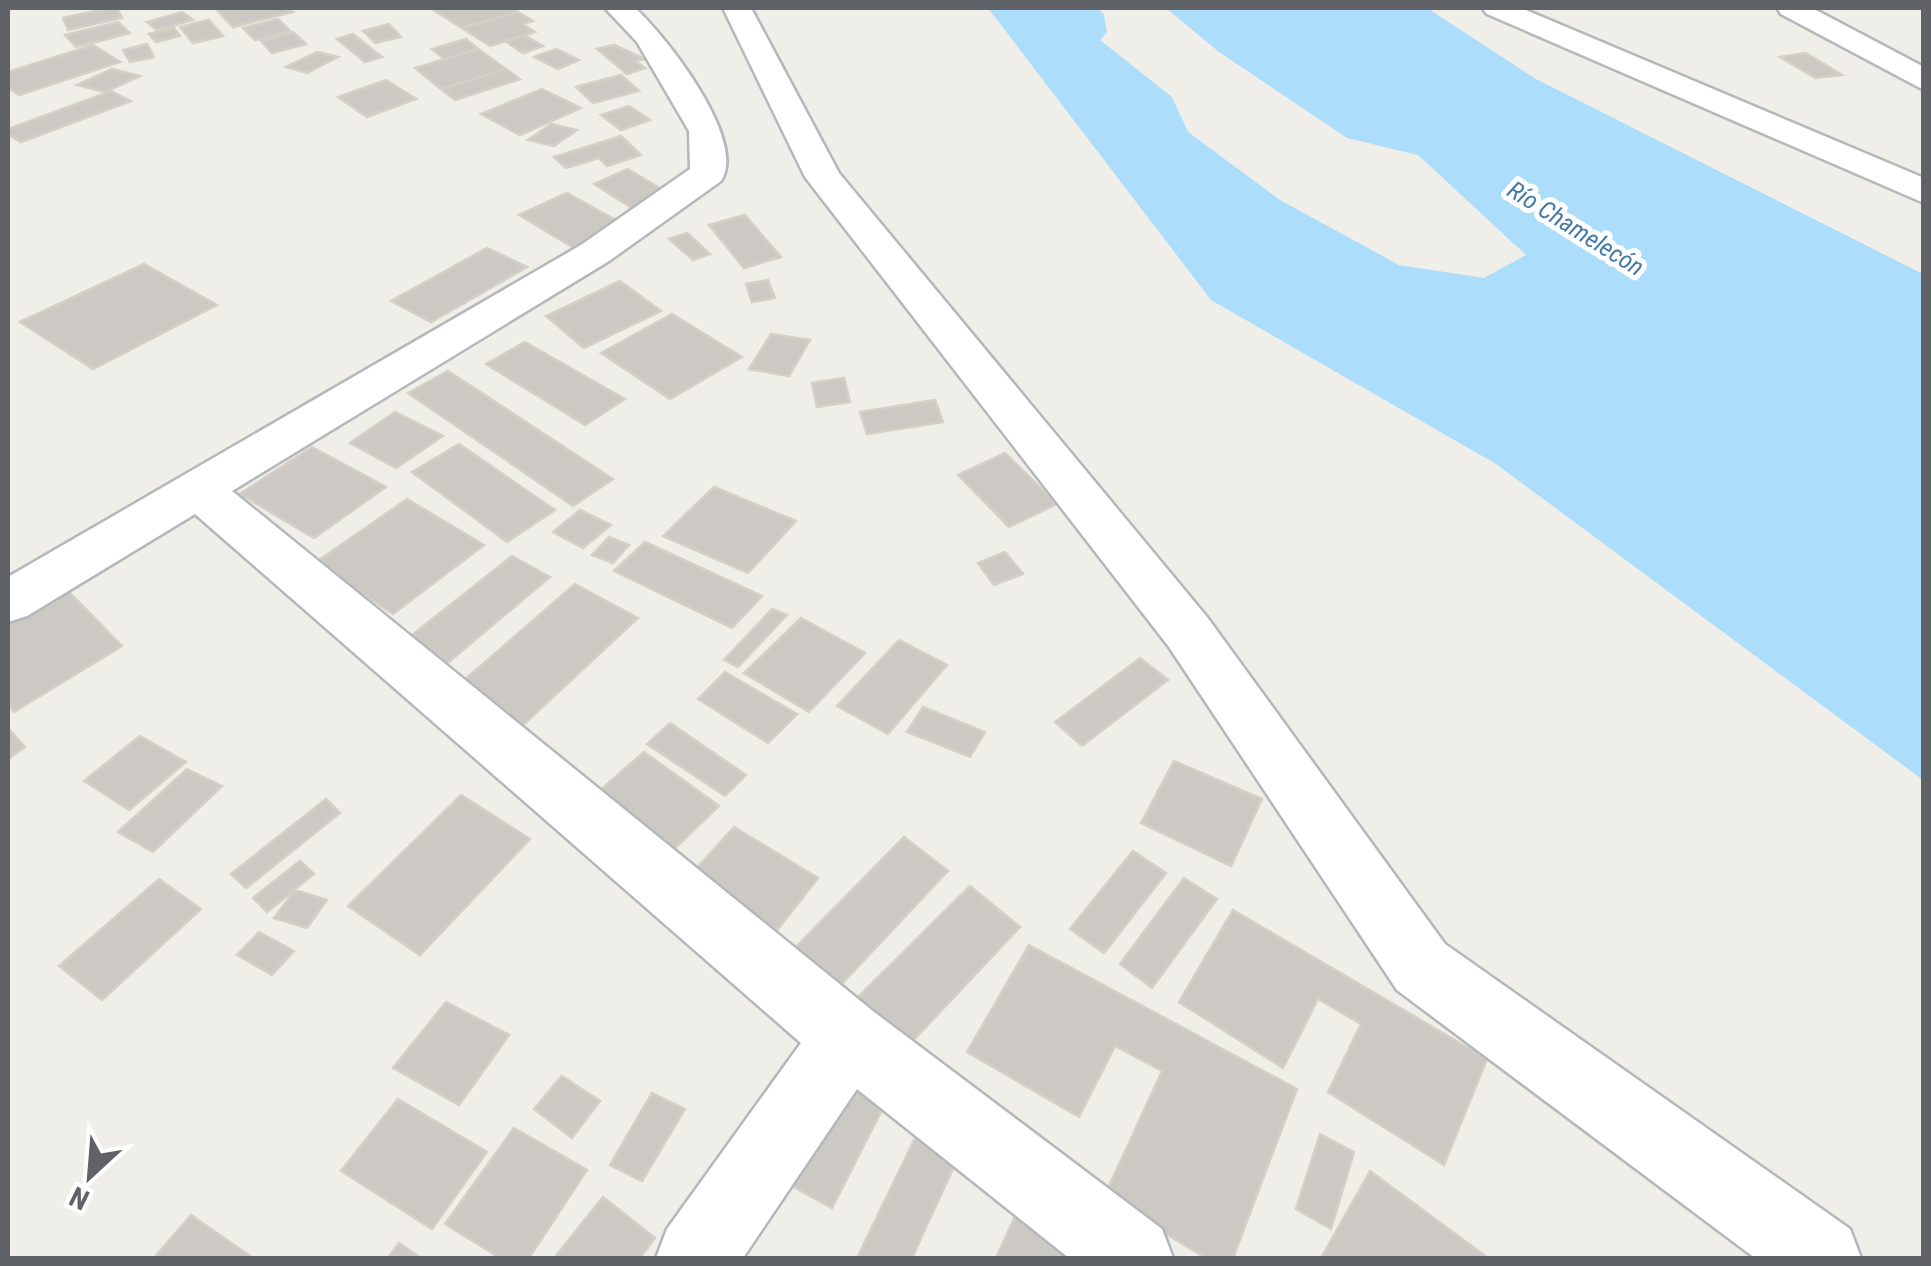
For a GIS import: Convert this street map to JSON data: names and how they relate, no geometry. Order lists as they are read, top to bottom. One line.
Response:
{"water":["Río Chamelecón"],"north":"bottom left"}
